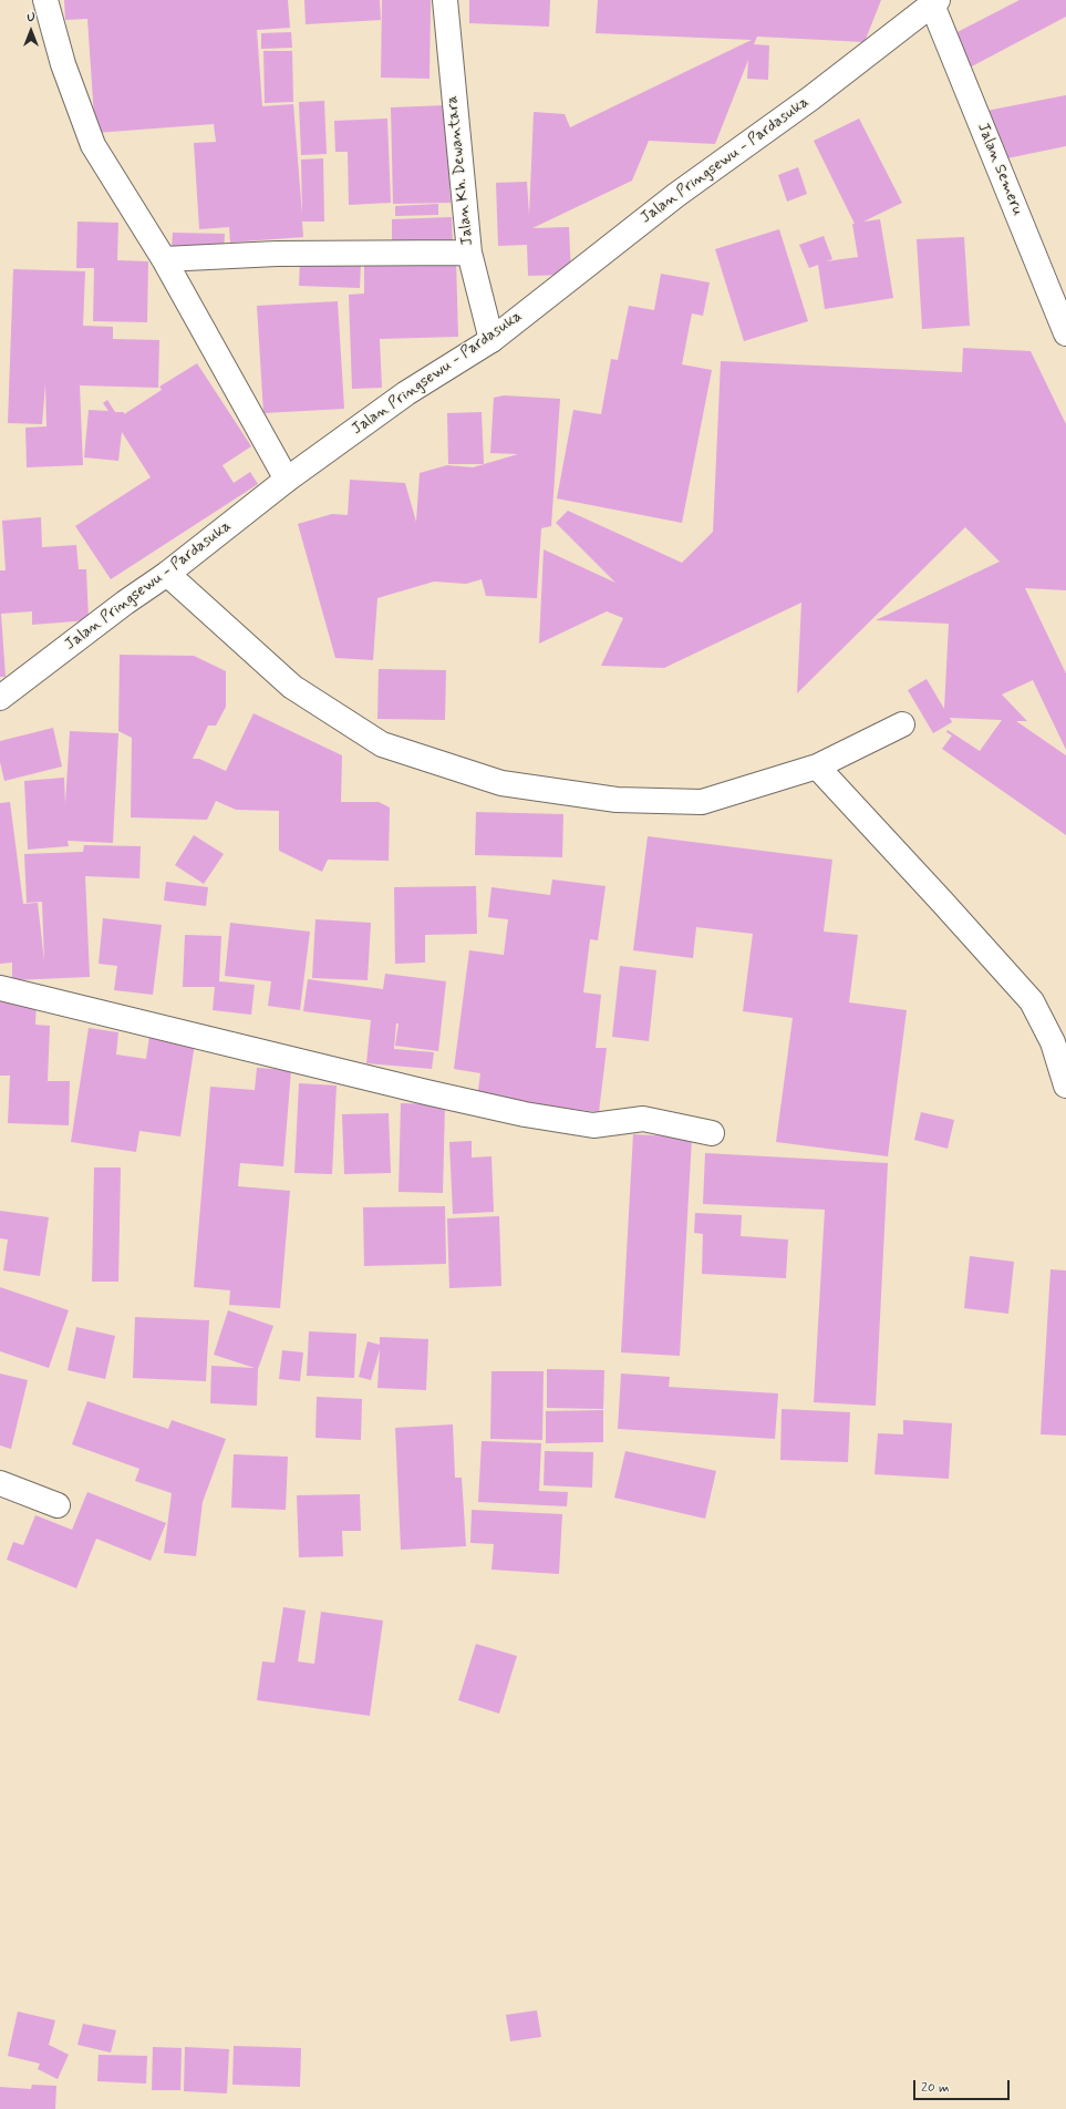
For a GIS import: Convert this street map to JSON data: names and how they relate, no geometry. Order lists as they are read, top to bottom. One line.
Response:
{"streets":{"street":["Jalan Pringsewu - Pardasuka","Jalan Semeru","Jalan Kh. Dewantara"]},"crossings":[["Jalan Pringsewu - Pardasuka","Jalan Semeru"],["Jalan Pringsewu - Pardasuka","Jalan Kh. Dewantara"]],"scale_bar":"20 m","north":"top"}
